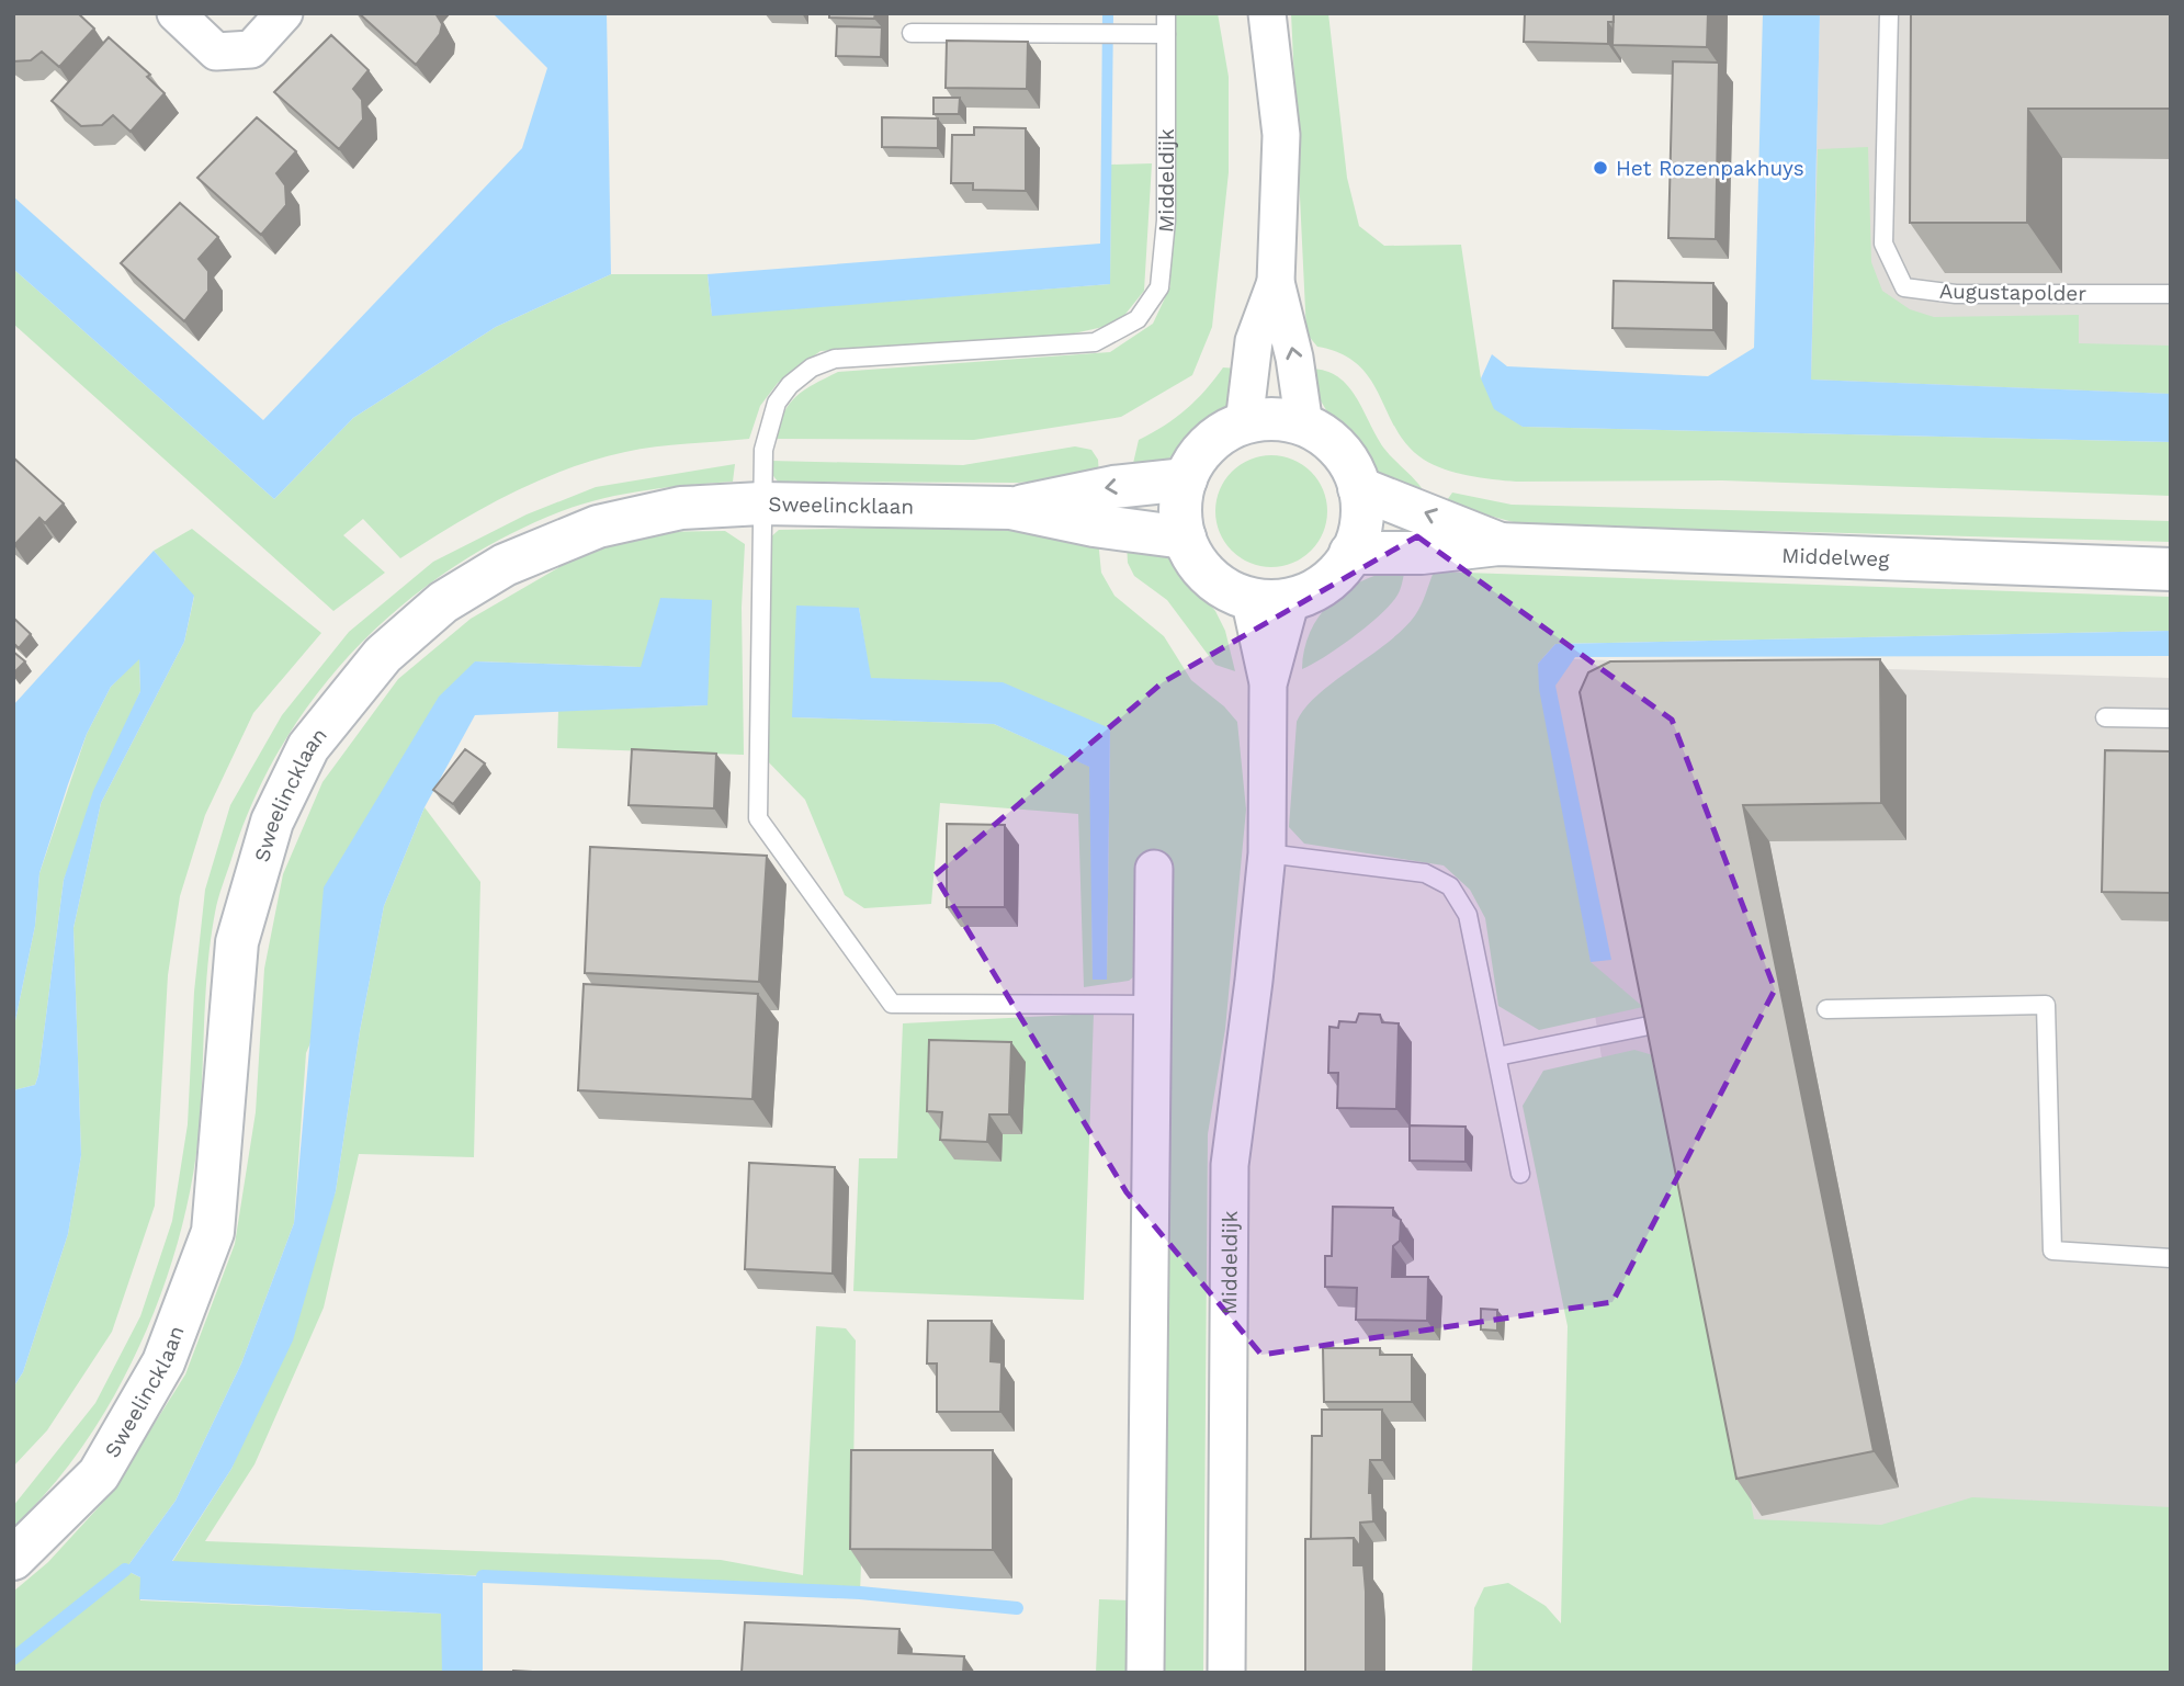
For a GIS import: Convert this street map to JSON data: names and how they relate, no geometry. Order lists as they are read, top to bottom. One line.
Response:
{"streets":{"main road":["Sweelincklaan","Middelweg"],"street":["Middeldijk"],"lane":["Augustapolder"]},"crossings":[["Middeldijk","Sweelincklaan"],["Middeldijk","Middelweg"],["Sweelincklaan","Middelweg"]],"places":["Het Rozenpakhuys"]}
